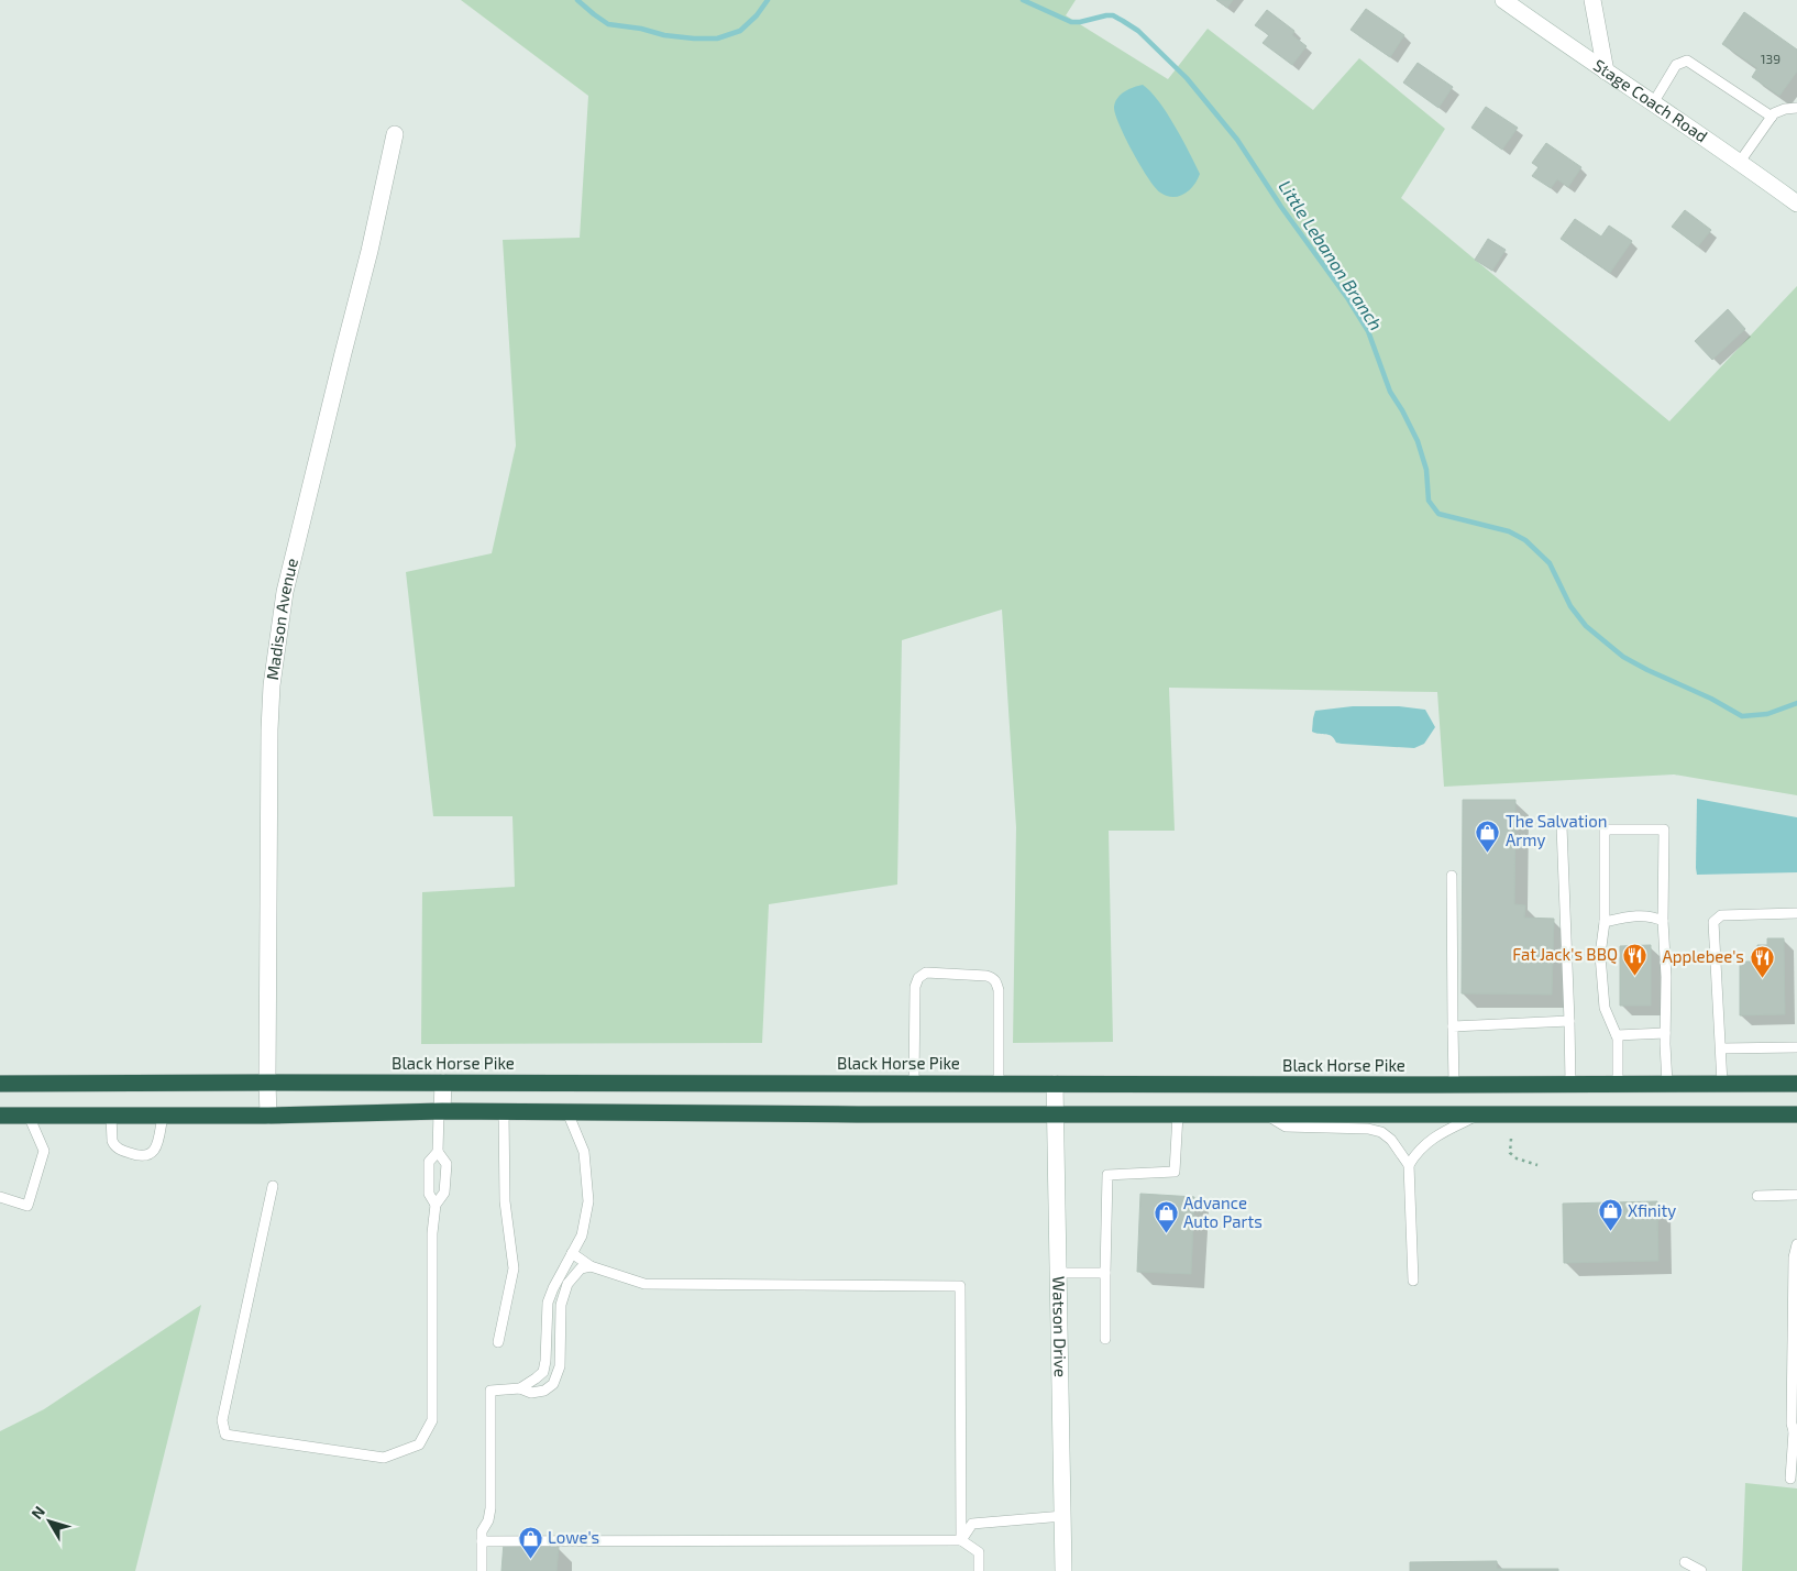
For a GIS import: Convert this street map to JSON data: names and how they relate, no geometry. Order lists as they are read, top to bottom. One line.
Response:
{"streets":{"highway":["Black Horse Pike"],"street":["Stage Coach Road","Madison Avenue","Watson Drive"]},"crossings":[["Madison Avenue","Black Horse Pike"],["Black Horse Pike","Watson Drive"]],"water":["Little Lebanon Branch"],"places":{"shop":["The Salvation Army","Xfinity","Advance Auto Parts","Lowe's"],"restaurant":["Fat Jack's BBQ","Applebee's"]},"house_numbers":["139"],"north":"top left"}
